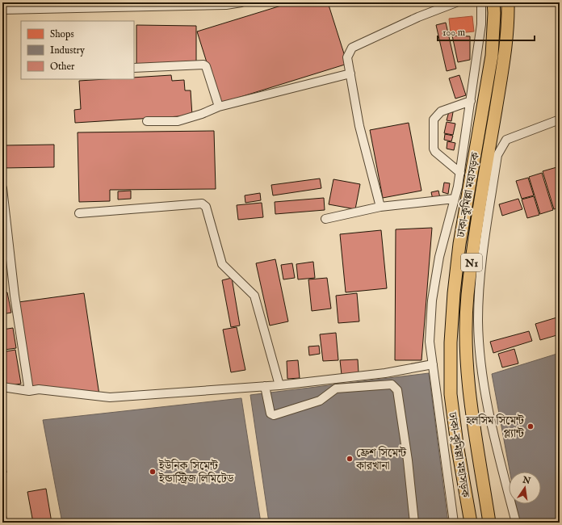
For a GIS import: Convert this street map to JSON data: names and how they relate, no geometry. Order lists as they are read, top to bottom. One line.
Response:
{"streets":{"highway":["ঢাকা–কুমিল্লা মহাসড়ক","N1"]},"places":["হলসিম সিমেন্ট প্ল্যান্ট","ফ্রেশ সিমেন্ট কারখানা","ইউনিক সিমেন্ট ইন্ডাস্ট্রিজ লিমিটেড"],"legend":["Shops","Industry","Other"],"scale_bar":"100 m","north":"top"}
